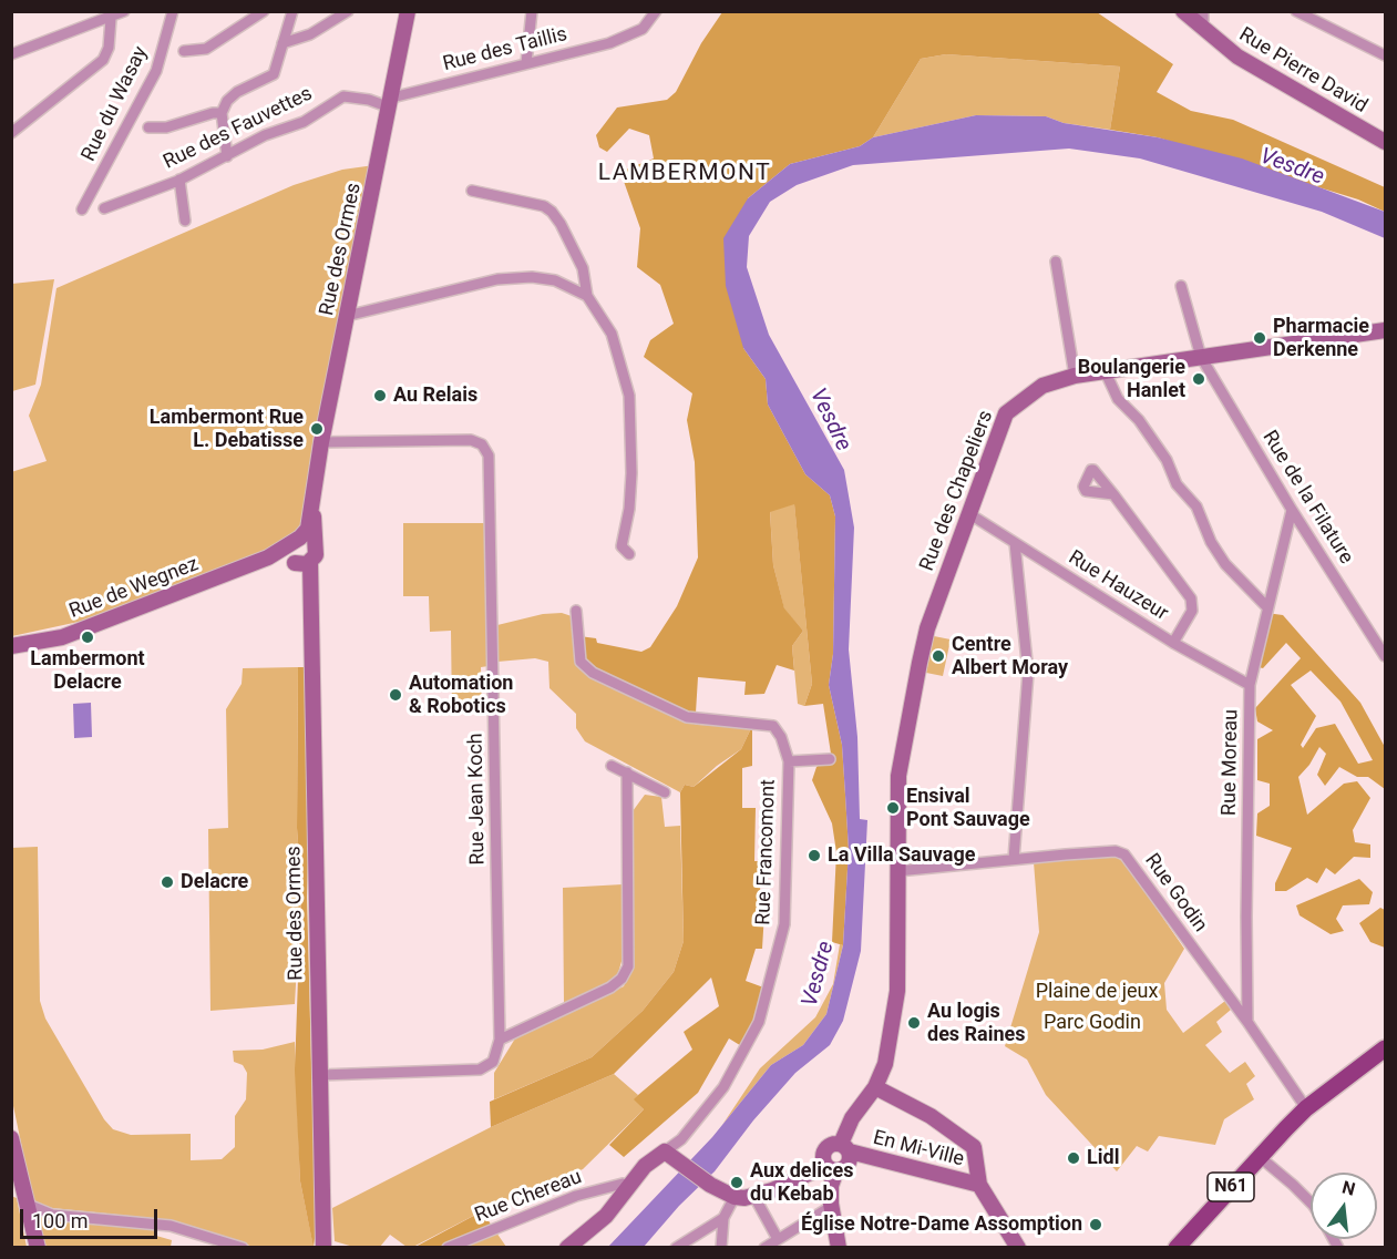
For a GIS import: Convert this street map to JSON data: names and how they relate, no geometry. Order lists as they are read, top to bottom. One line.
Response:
{"streets":{"main road":["N61"],"street":["Rue des Taillis","Rue Pierre David","Rue du Wasay","Rue des Fauvettes","Rue des Ormes","Rue des Chapeliers","Rue de la Filature","Rue Hauzeur","Rue de Wegnez","Rue Moreau","Rue Jean Koch","Rue Francomont","Rue Godin","En Mi-Ville","Rue Chereau"]},"crossings":[["Rue des Taillis","Rue des Fauvettes"],["Rue des Taillis","Rue des Ormes"],["Rue des Fauvettes","Rue des Ormes"],["Rue des Ormes","Rue de Wegnez"],["Rue des Ormes","Rue Jean Koch"],["Rue des Chapeliers","Rue de la Filature"],["Rue des Chapeliers","Rue Hauzeur"],["Rue des Chapeliers","Rue Godin"],["Rue des Chapeliers","En Mi-Ville"],["Rue de la Filature","Rue Moreau"],["Rue Hauzeur","Rue Moreau"],["Rue Moreau","Rue Godin"],["Rue Godin","N61"]],"districts":["LAMBERMONT"],"water":["Vesdre"],"parks":["Plaine de jeux","Parc Godin"],"places":["Pharmacie Derkenne","Boulangerie Hanlet","Au Relais","Lambermont Rue L. Debatisse","Lambermont Delacre","Centre Albert Moray","Automation & Robotics","Ensival Pont Sauvage","La Villa Sauvage","Delacre","Au logis des Raines","Lidl","Aux delices du Kebab","Église Notre-Dame Assomption"],"scale_bar":"100 m","north":"top"}
